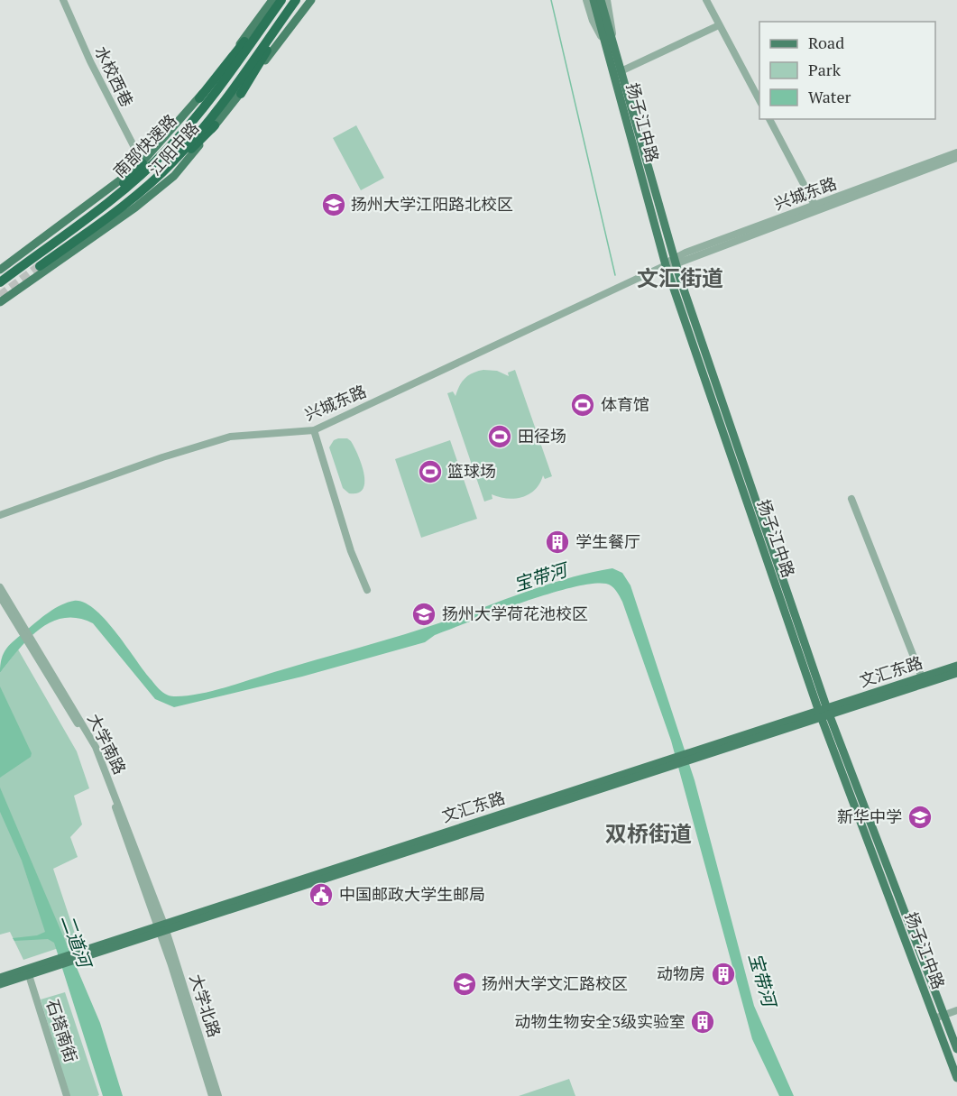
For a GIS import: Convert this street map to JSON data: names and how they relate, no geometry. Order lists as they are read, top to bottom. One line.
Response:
{"streets":{"highway":["南部快速路"],"main road":["扬子江中路","江阳中路","文汇东路"],"street":["水校西巷","兴城东路","大学南路","大学北路","石塔南街"]},"crossings":[["水校西巷","江阳中路"],["扬子江中路","兴城东路"],["扬子江中路","文汇东路"],["文汇东路","大学南路"],["文汇东路","大学北路"],["文汇东路","石塔南街"],["大学南路","大学北路"]],"districts":["文汇街道","双桥街道"],"water":["宝带河","二道河"],"places":{"school or university":["扬州大学江阳路北校区","扬州大学荷花池校区","新华中学","扬州大学文汇路校区"],"sports":["体育馆","田径场","篮球场"],"building":["学生餐厅","动物房","动物生物安全3级实验室"],"public building":["中国邮政大学生邮局"]},"legend":["Road","Park","Water"]}
